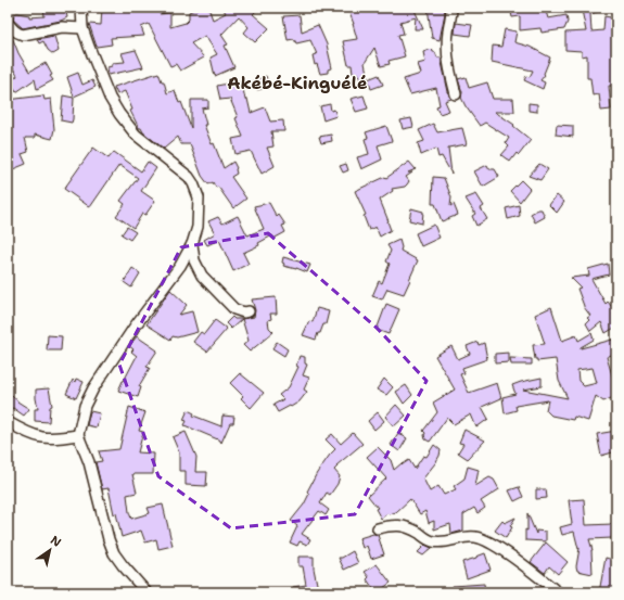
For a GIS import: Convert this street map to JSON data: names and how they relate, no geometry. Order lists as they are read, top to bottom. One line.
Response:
{"districts":["Akébé-Kinguélé"],"north":"top right"}
